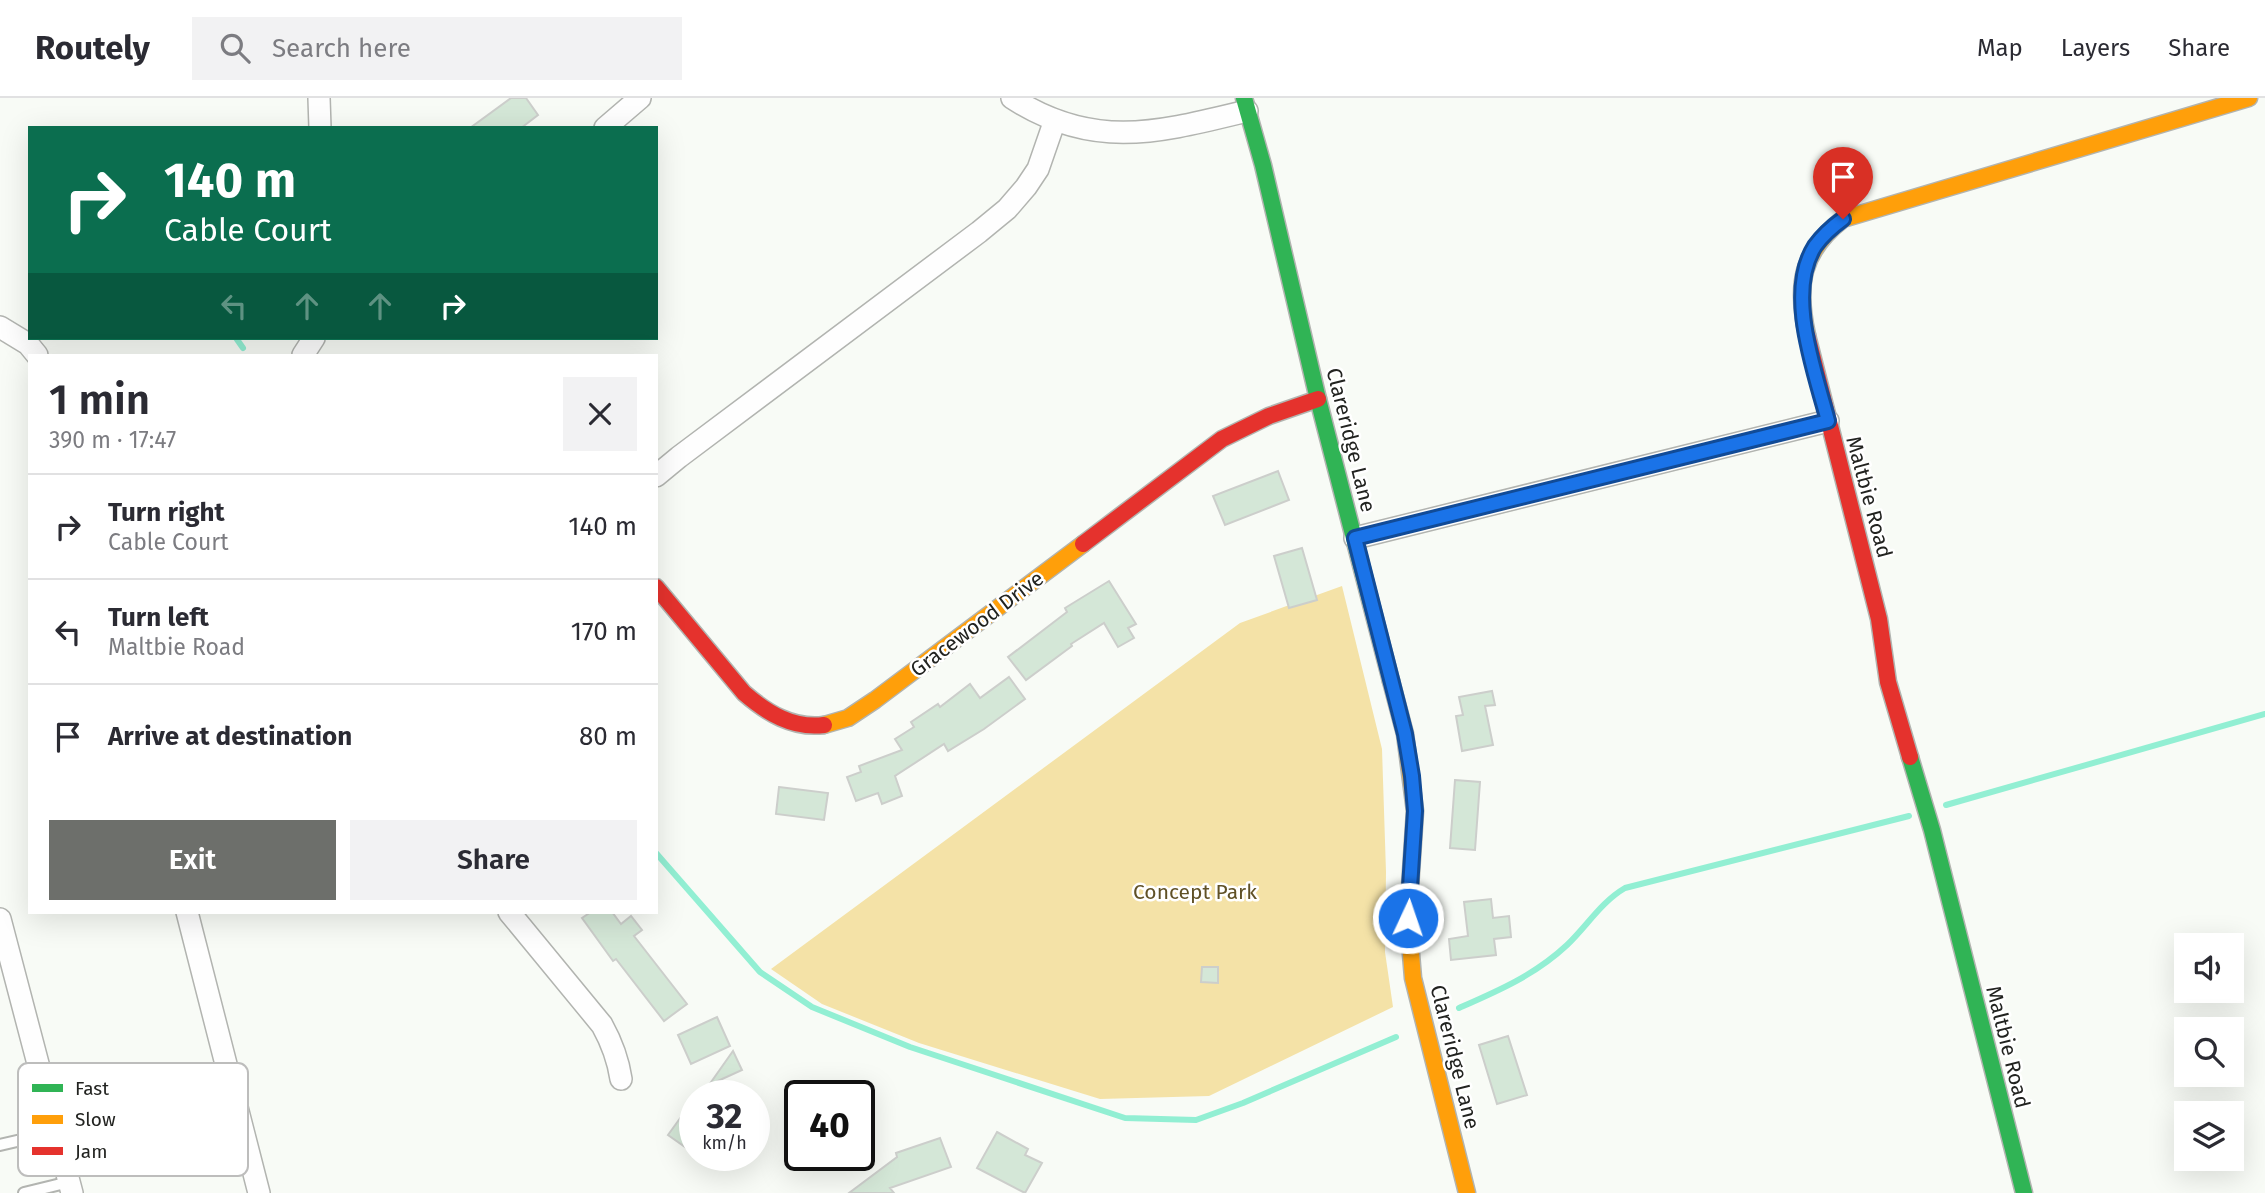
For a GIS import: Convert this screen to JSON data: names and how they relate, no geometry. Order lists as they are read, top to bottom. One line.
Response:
{"streets":{"street":["Clareridge Lane","Maltbie Road","Gracewood Drive"]},"crossings":[["Clareridge Lane","Gracewood Drive"]],"parks":["Concept Park"],"legend":["Fast","Slow","Jam"],"page":{"header":"Routely","search":"Search here","nav":["Map","Layers","Share"],"turn":["140 m","Cable Court"],"heading":["1 min","390 m · 17:47"],"list":[{"name":"Turn right","note":"Cable Court","value":"140 m"},{"name":"Turn left","note":"Maltbie Road","value":"170 m"},{"name":"Arrive at destination","value":"80 m"}],"buttons":["Exit","Share"],"speed":"32 km/h","limit":"40"}}
